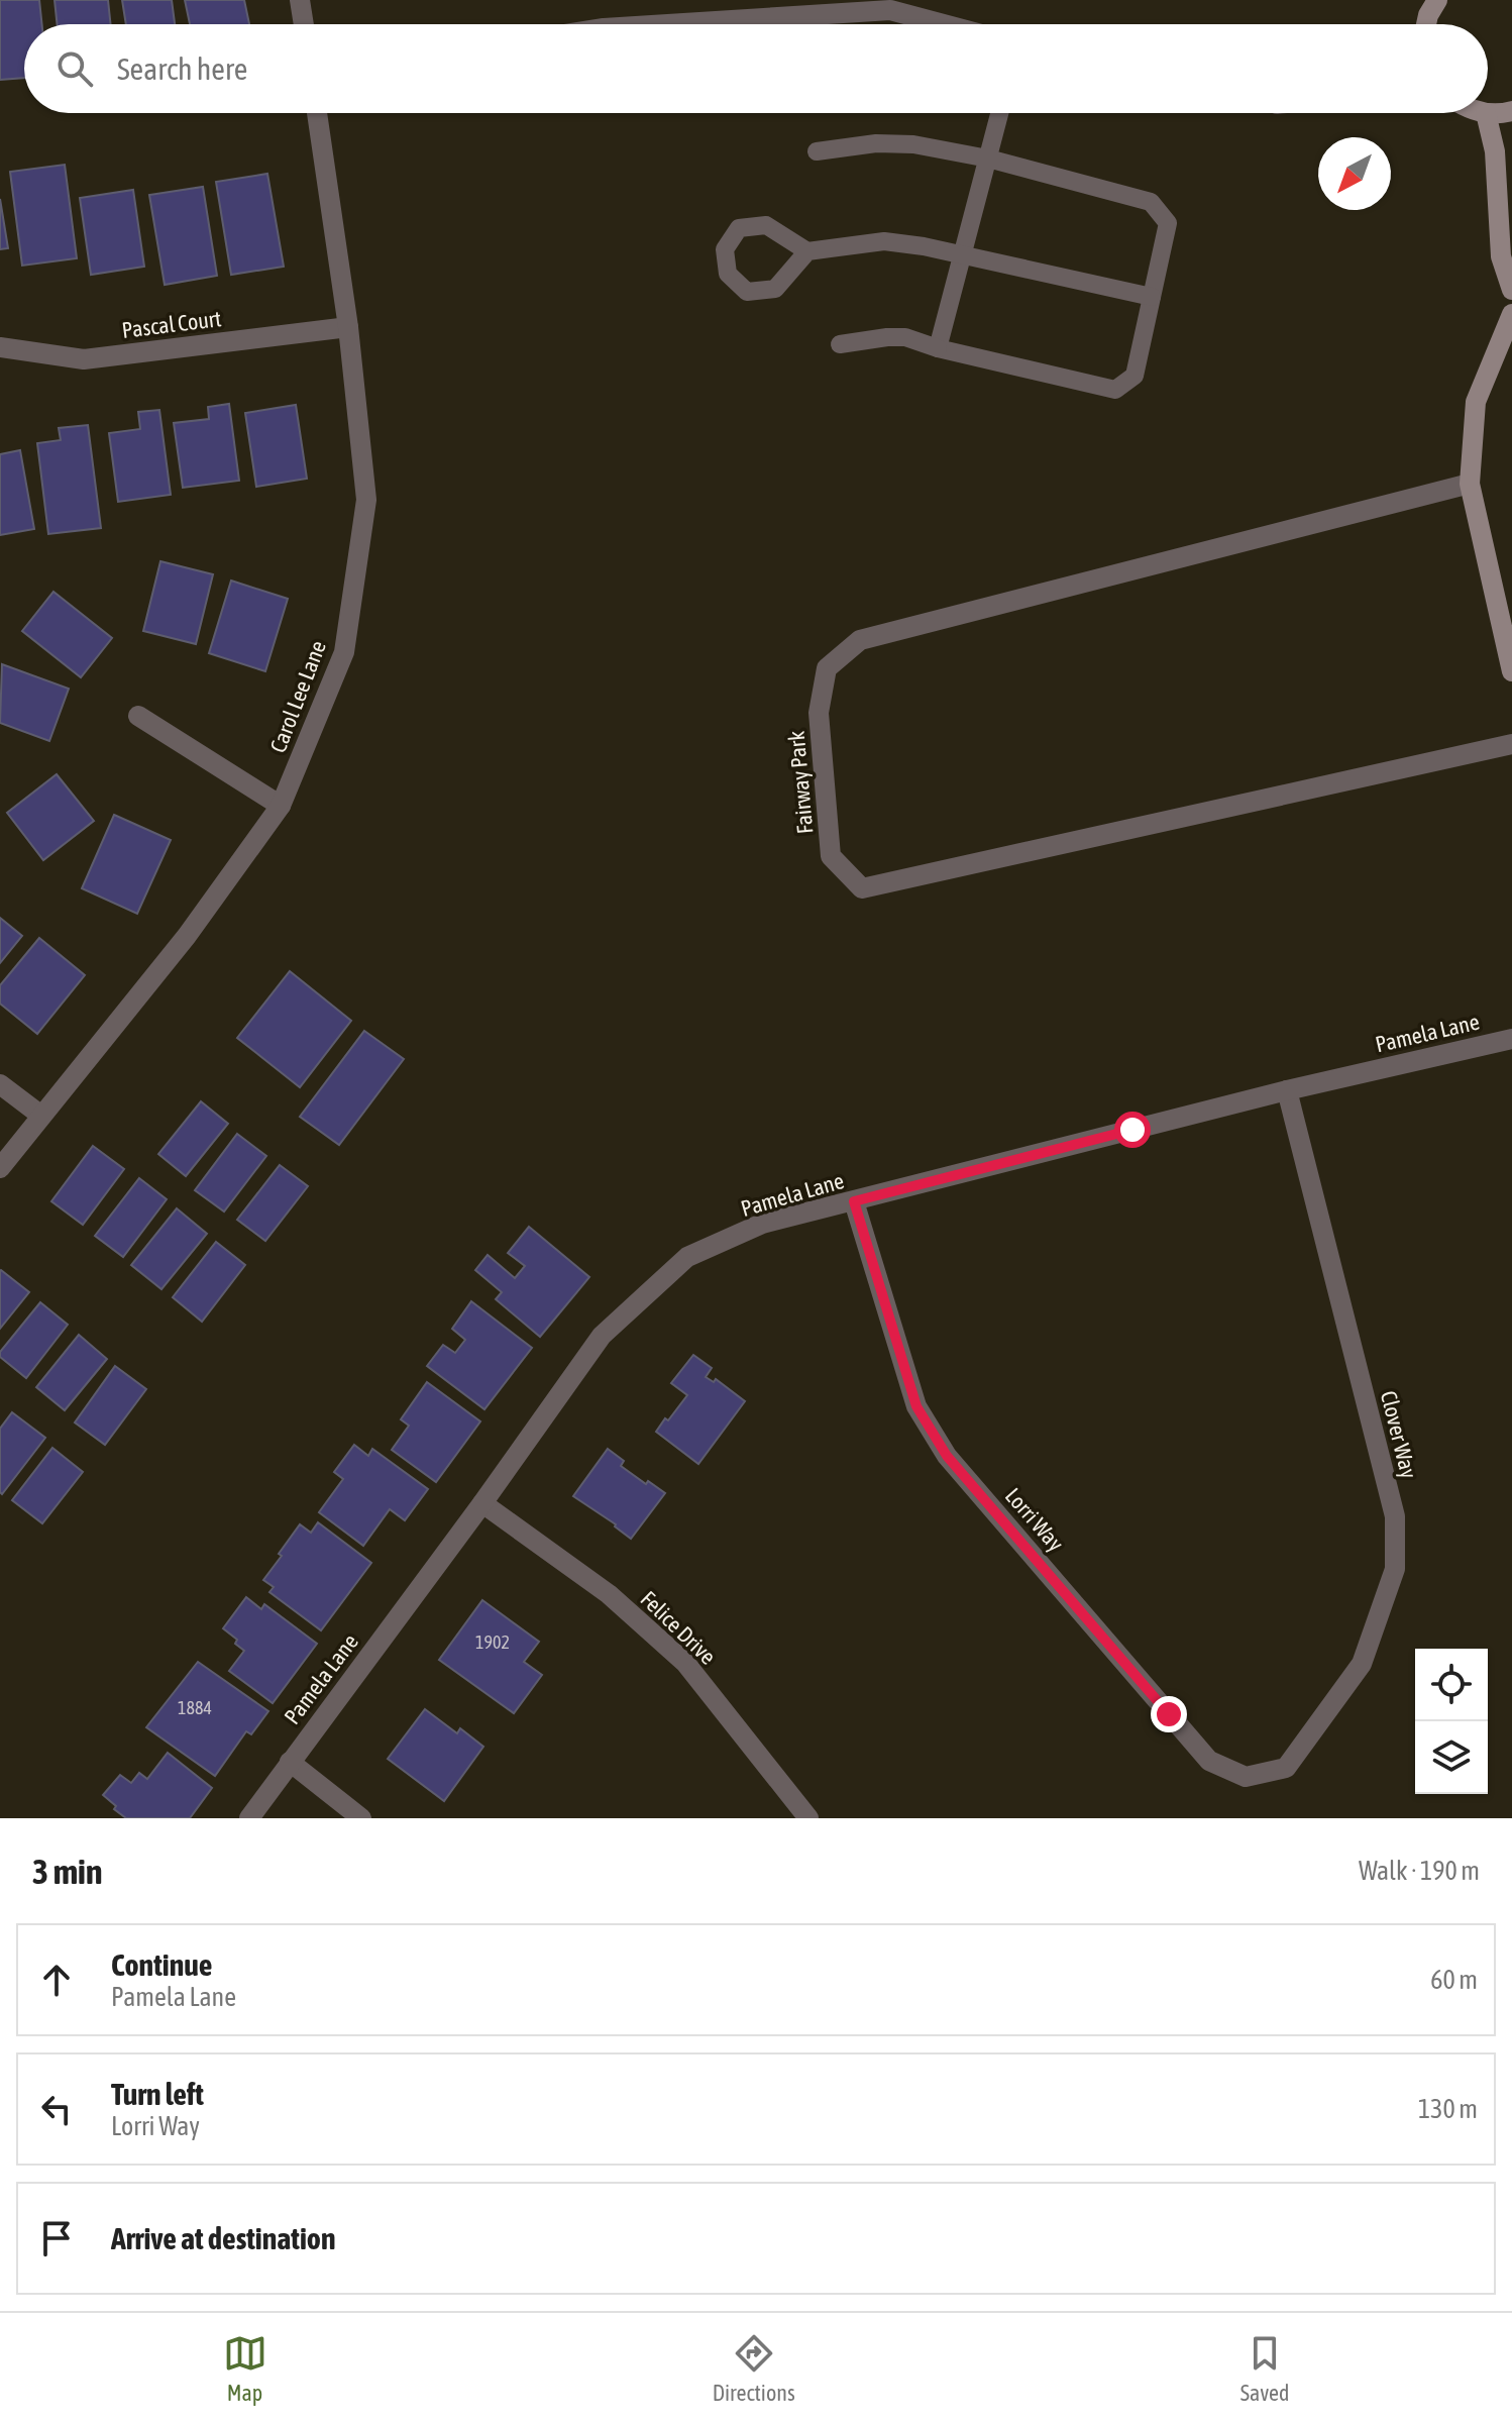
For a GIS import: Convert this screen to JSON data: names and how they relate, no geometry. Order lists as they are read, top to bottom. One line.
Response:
{"streets":{"street":["Pascal Court","Carol Lee Lane","Fairway Park","Pamela Lane","Clover Way","Lorri Way","Felice Drive"]},"crossings":[["Pascal Court","Carol Lee Lane"],["Pamela Lane","Clover Way"],["Pamela Lane","Lorri Way"],["Pamela Lane","Felice Drive"],["Clover Way","Lorri Way"]],"house_numbers":["1902","1884"],"north":"bottom left","page":{"search":"Search here","heading":["3 min","Walk · 190 m"],"list":[["Continue","Pamela Lane","60 m"],["Turn left","Lorri Way","130 m"],"Arrive at destination"],"nav":["Map","Directions","Saved"]}}
